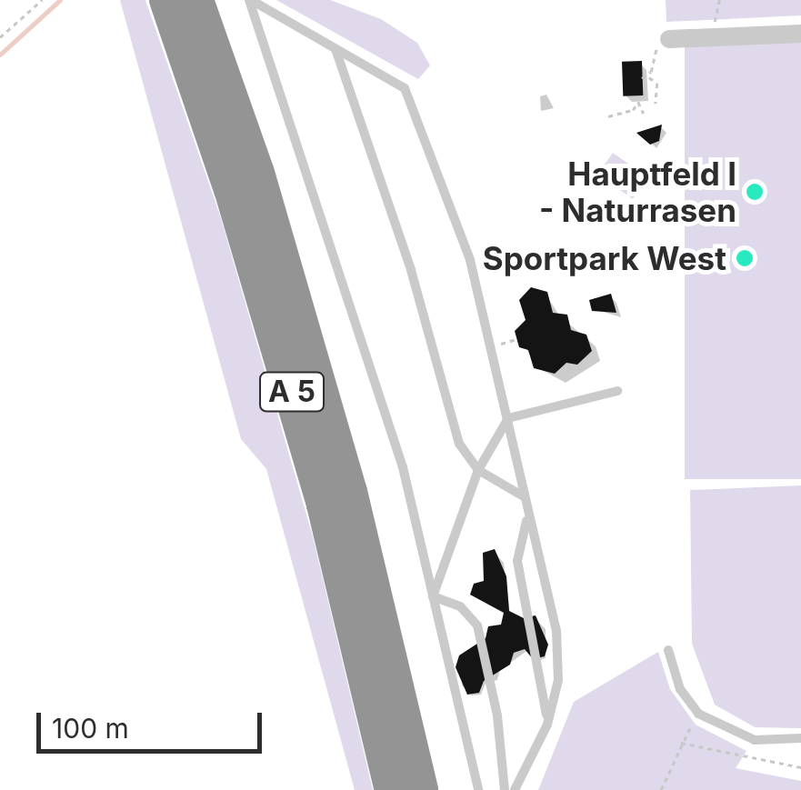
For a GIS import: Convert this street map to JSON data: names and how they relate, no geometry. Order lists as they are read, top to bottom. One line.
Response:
{"streets":{"highway":["A 5"]},"places":["Hauptfeld I - Naturrasen","Sportpark West"],"scale_bar":"100 m"}
